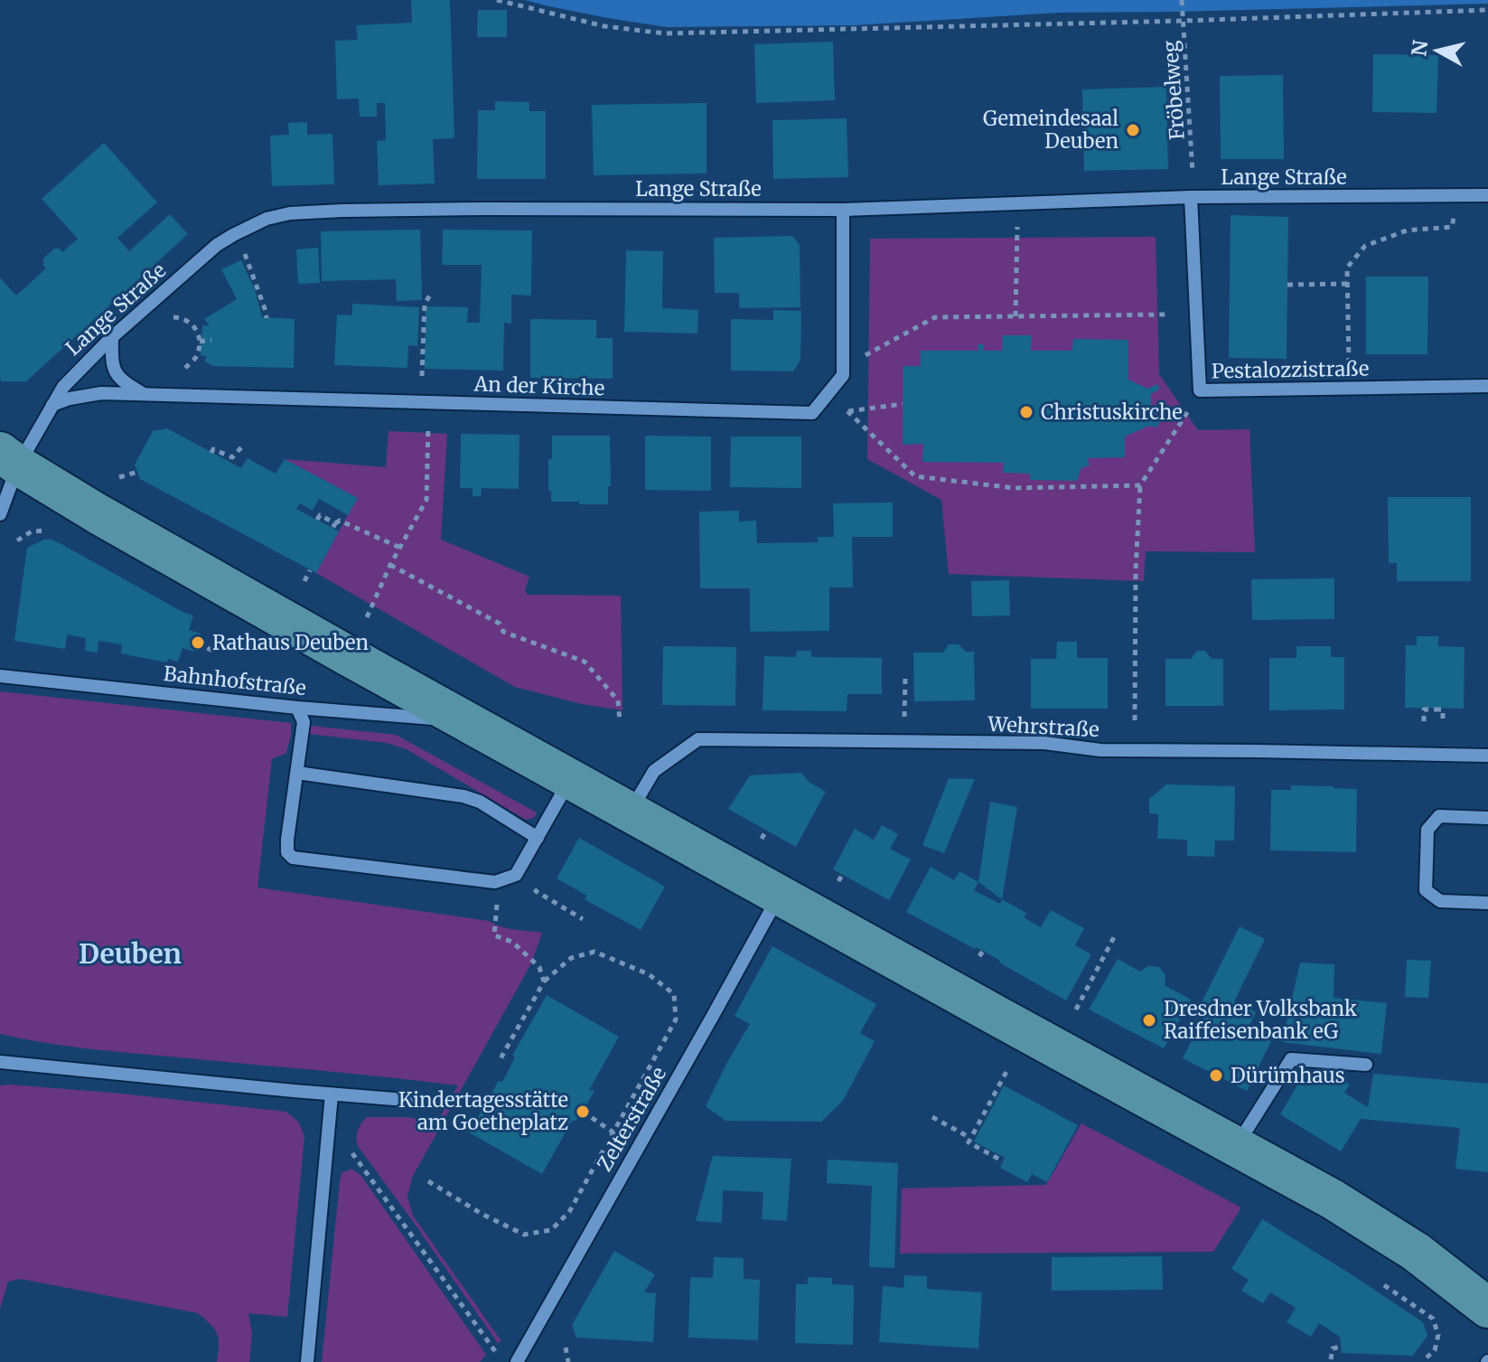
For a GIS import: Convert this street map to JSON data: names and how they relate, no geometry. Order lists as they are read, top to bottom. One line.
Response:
{"streets":{"street":["Lange Straße","Pestalozzistraße","An der Kirche","Bahnhofstraße","Wehrstraße","Zelterstraße"],"path":["Fröbelweg"]},"crossings":[["Lange Straße","Pestalozzistraße"],["Lange Straße","An der Kirche"]],"districts":["Deuben"],"places":["Gemeindesaal Deuben","Christuskirche","Rathaus Deuben","Dresdner Volksbank Raiffeisenbank eG","Dürümhaus","Kindertagesstätte am Goetheplatz"],"north":"left"}
